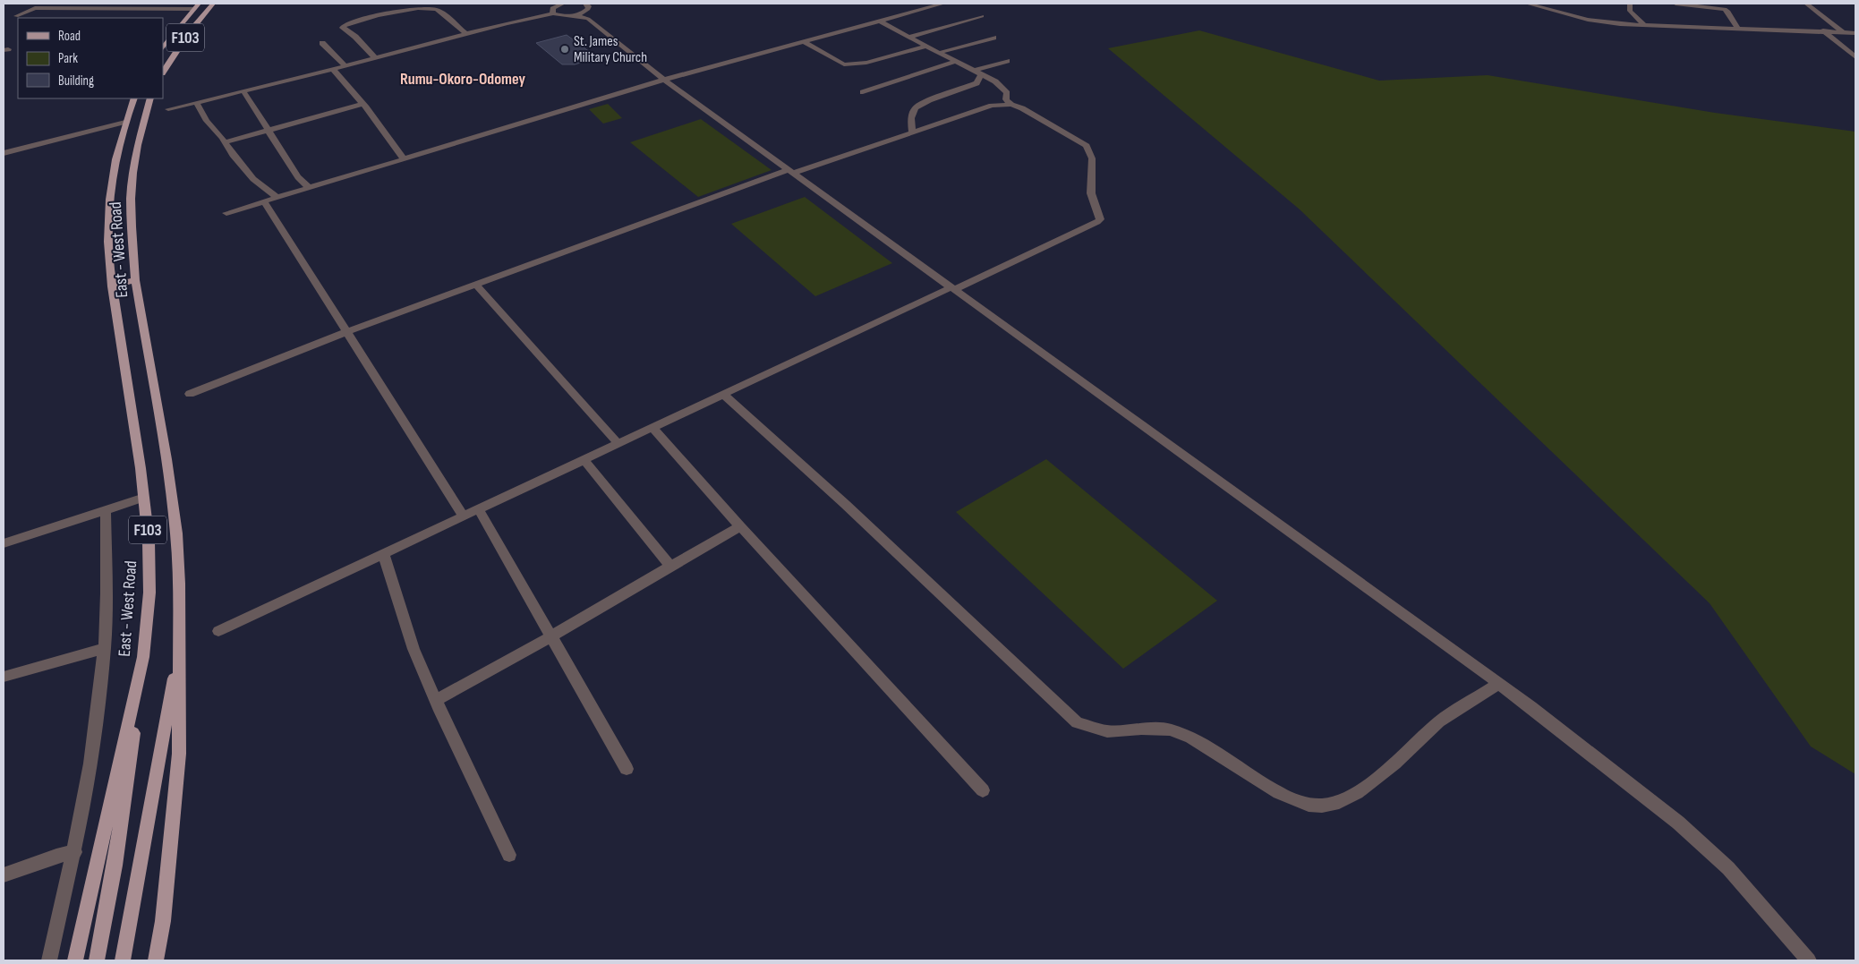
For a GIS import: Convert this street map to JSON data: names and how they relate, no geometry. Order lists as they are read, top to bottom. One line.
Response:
{"streets":{"main road":["F103","East - West Road"]},"districts":["Rumu-Okoro-Odomey"],"places":["St. James Military Church"],"legend":["Road","Park","Building"]}
